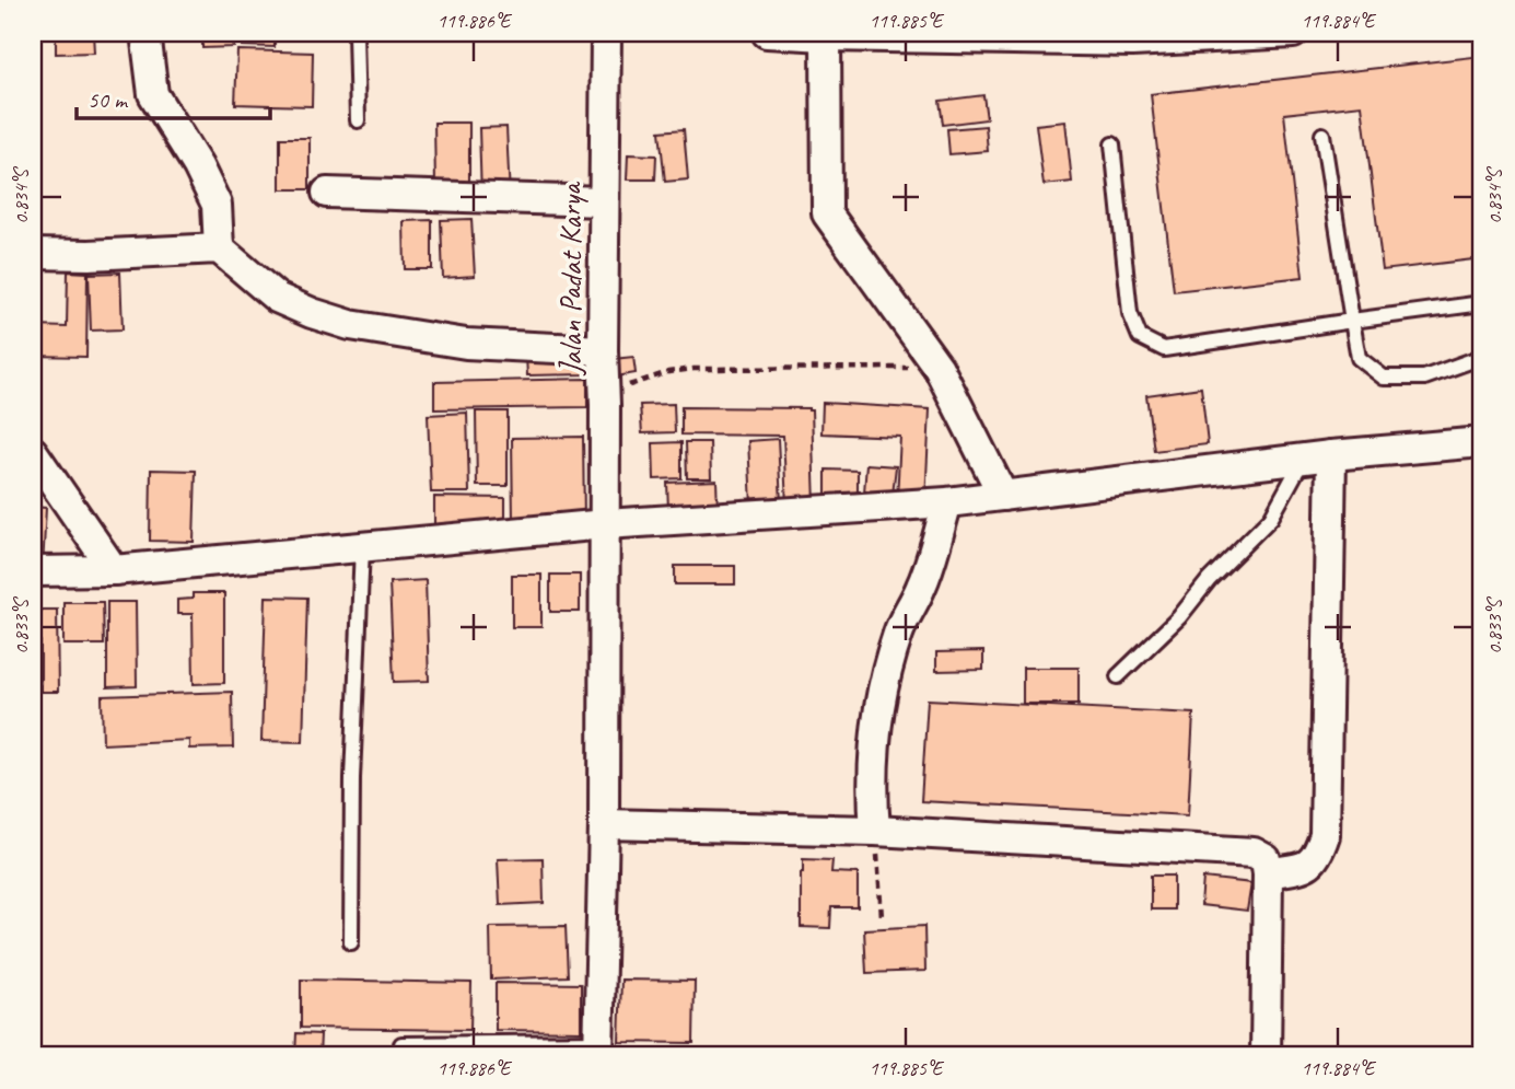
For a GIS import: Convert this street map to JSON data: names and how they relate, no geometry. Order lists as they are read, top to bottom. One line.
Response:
{"streets":{"street":["Jalan Padat Karya"]},"scale_bar":"50 m","coordinates":["119.886°E","119.885°E","119.884°E","0.834°S","0.833°S"]}
